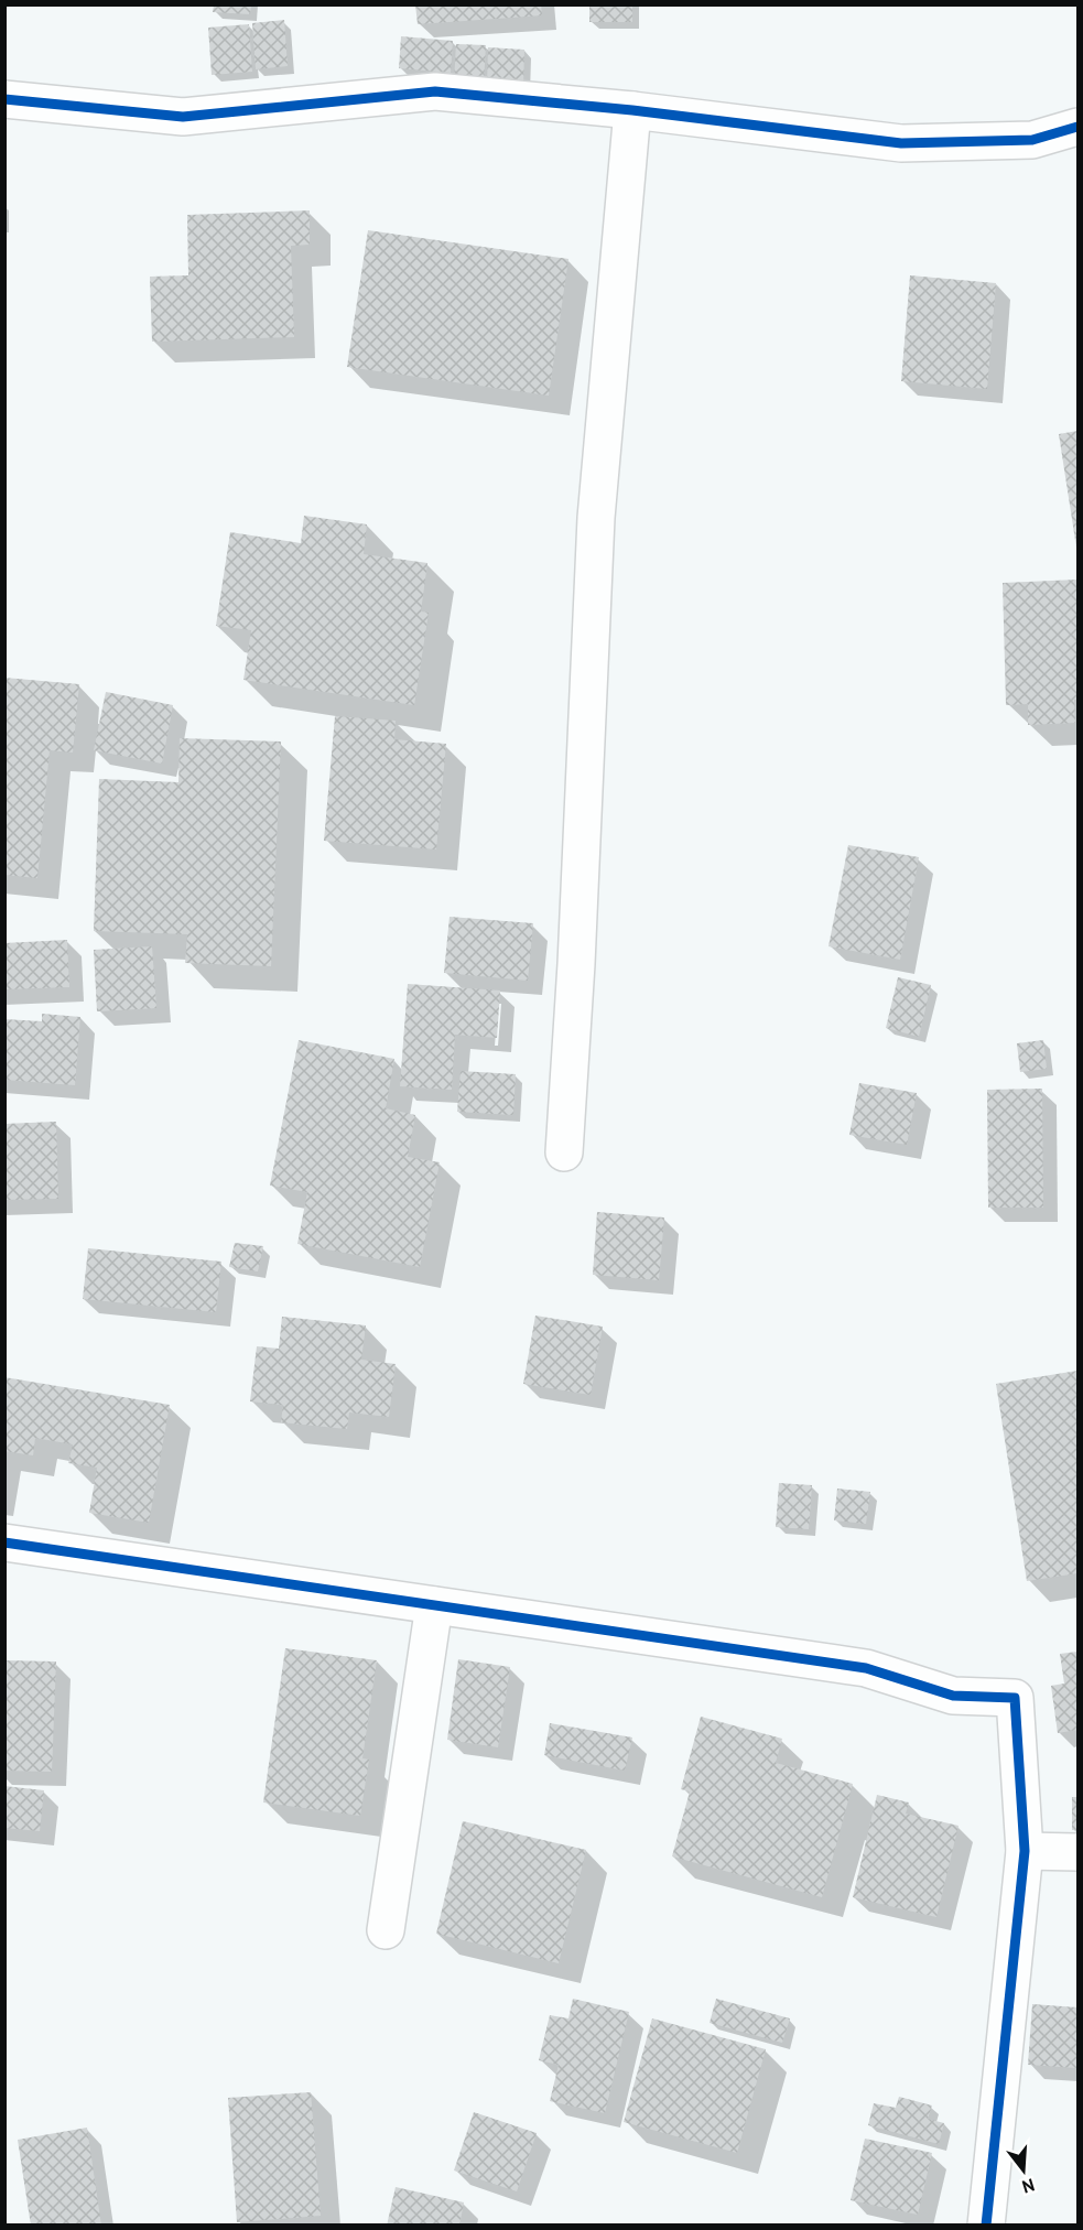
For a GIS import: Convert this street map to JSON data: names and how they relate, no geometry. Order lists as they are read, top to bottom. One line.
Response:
{"north":"bottom"}
